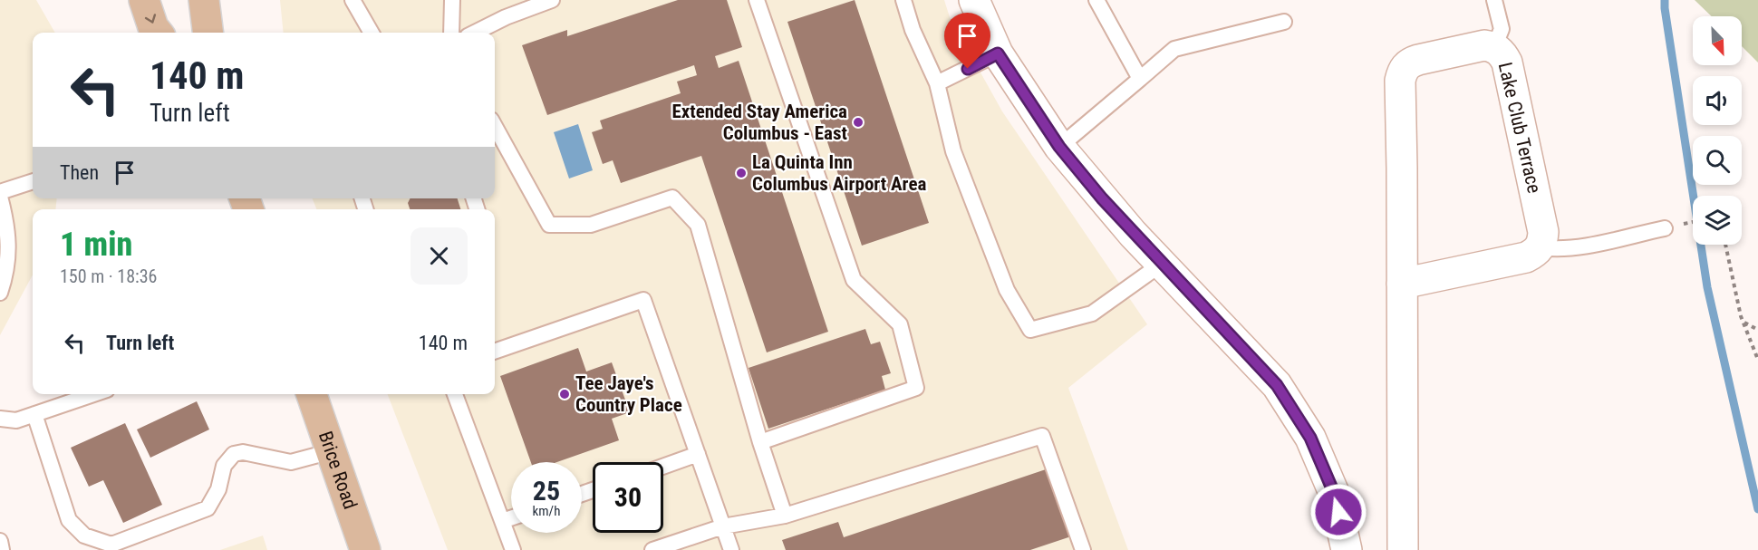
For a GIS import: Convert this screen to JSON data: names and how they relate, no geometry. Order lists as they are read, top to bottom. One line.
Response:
{"streets":{"main road":["Brice Road"],"street":["Lake Club Terrace"]},"places":["Extended Stay America Columbus - East","La Quinta Inn Columbus Airport Area","Tee Jaye's Country Place"],"north":"bottom right","page":{"turn":["140 m","Turn left"],"then":"Then","heading":["1 min","150 m · 18:36"],"list":[{"name":"Turn left","value":"140 m"}],"speed":"25 km/h","limit":"30"}}
